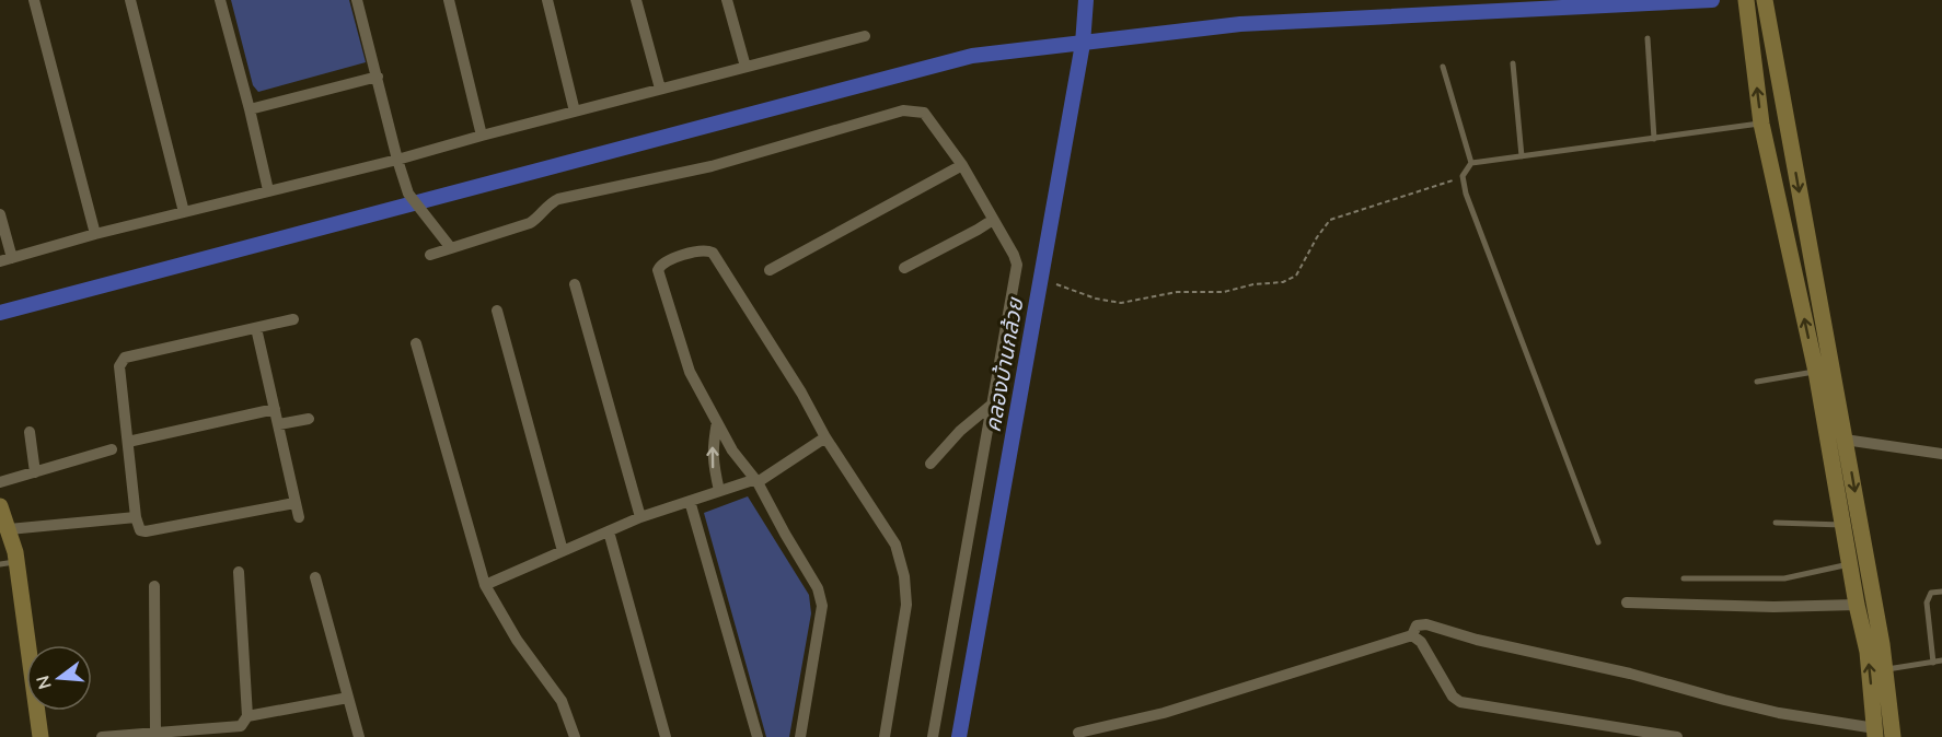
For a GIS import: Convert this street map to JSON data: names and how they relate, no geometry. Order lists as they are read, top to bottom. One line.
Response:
{"water":["คลองบ้านกล้วย"],"north":"left"}
